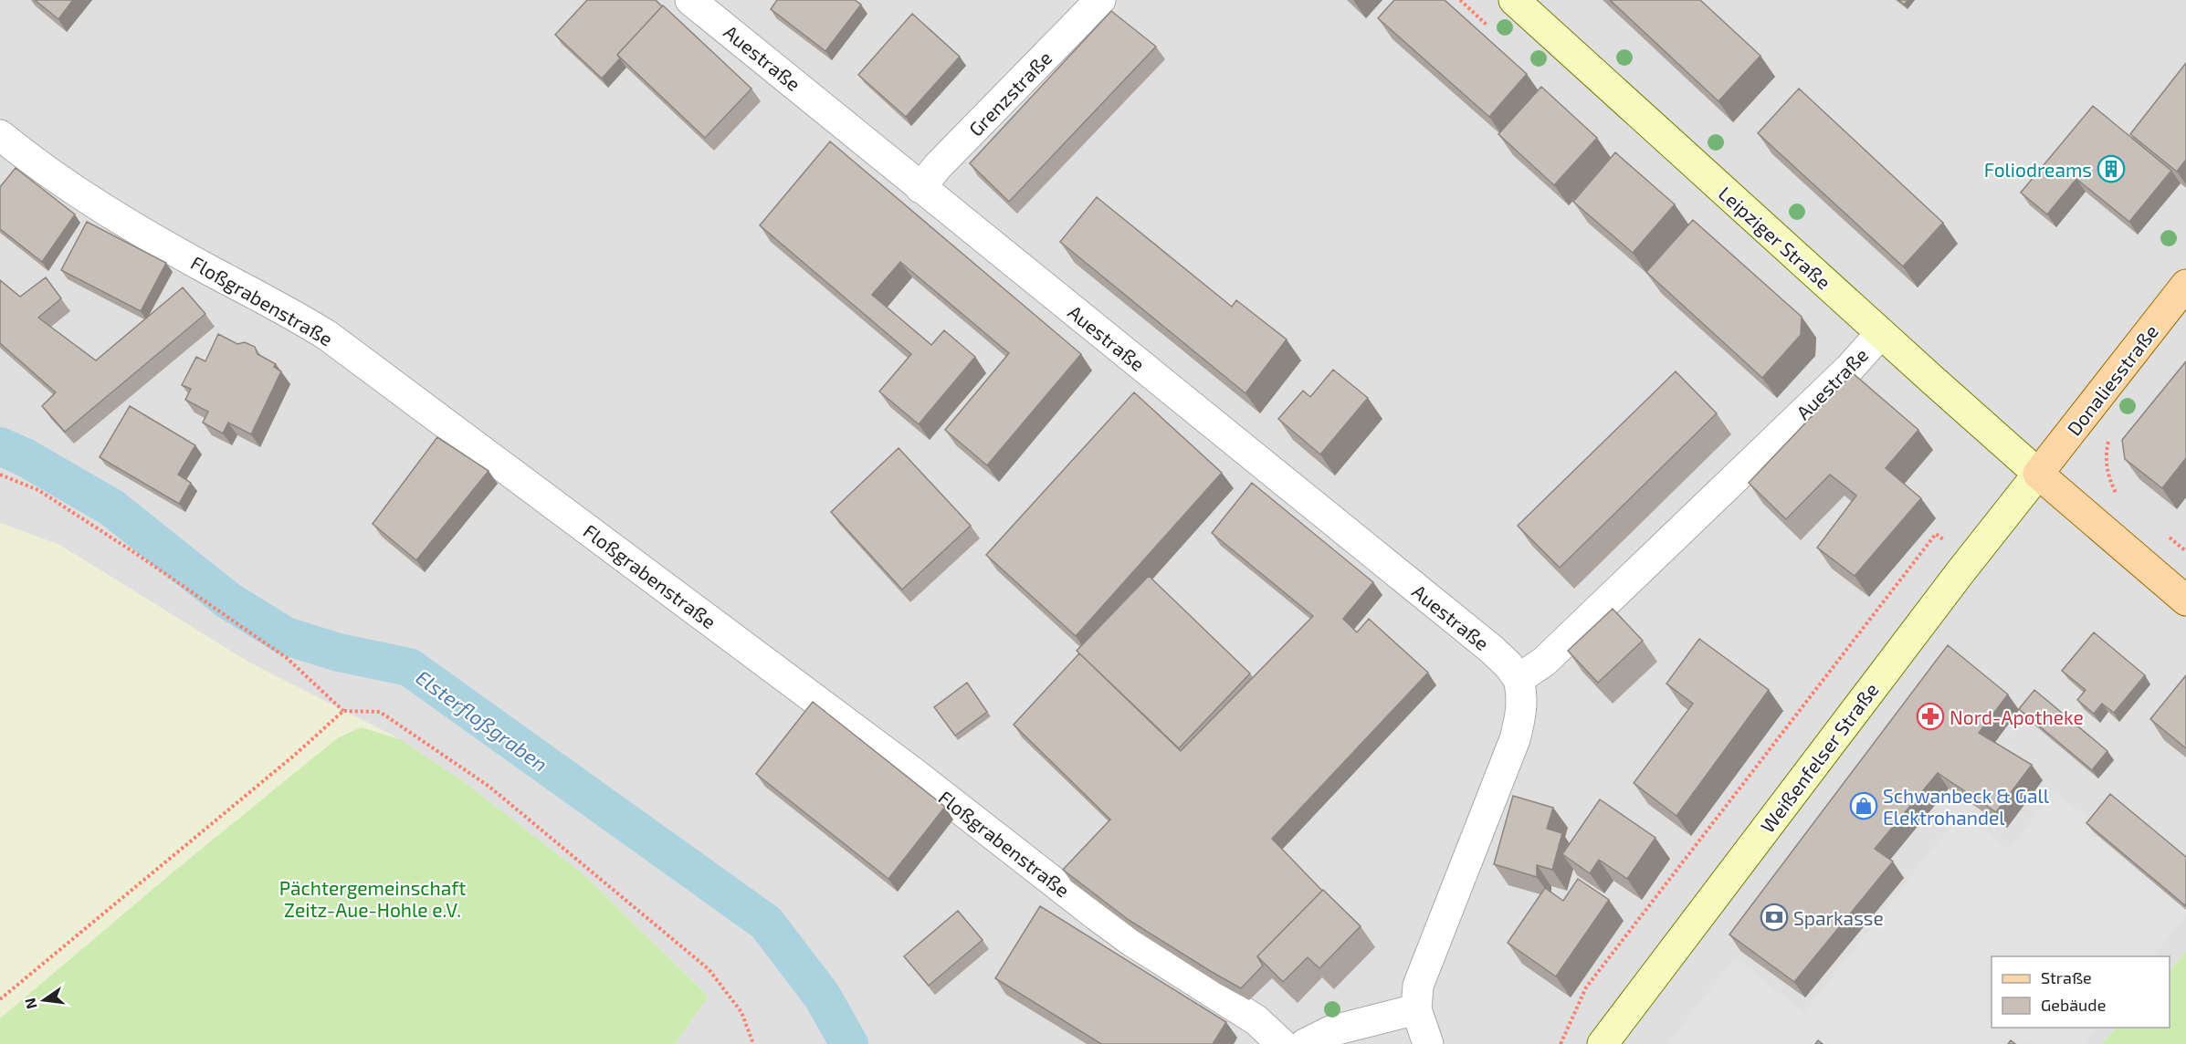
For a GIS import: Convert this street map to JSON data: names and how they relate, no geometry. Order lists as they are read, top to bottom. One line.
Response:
{"streets":{"main road":["Donaliesstraße"],"street":["Auestraße","Grenzstraße","Leipziger Straße","Floßgrabenstraße","Weißenfelser Straße"]},"crossings":[["Auestraße","Grenzstraße"],["Auestraße","Leipziger Straße"],["Leipziger Straße","Donaliesstraße"],["Leipziger Straße","Weißenfelser Straße"],["Donaliesstraße","Weißenfelser Straße"]],"water":["Elsterfloßgraben"],"parks":["Pächtergemeinschaft Zeitz-Aue-Hohle e.V."],"places":{"building":["Foliodreams"],"pharmacy":["Nord-Apotheke"],"shop":["Schwanbeck & Gall Elektrohandel"],"bank":["Sparkasse"]},"legend":["Straße","Gebäude"],"north":"left"}
